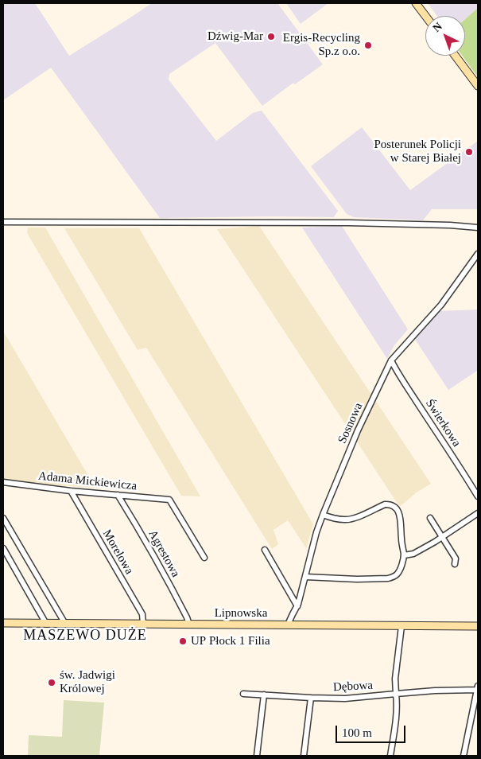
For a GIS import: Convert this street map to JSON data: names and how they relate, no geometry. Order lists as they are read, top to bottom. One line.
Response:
{"streets":{"main road":["Lipnowska"],"street":["Sosnowa","Świerkowa","Adama Mickiewicza","Morelowa","Agrestowa","Dębowa"]},"crossings":[["Sosnowa","Świerkowa"],["Sosnowa","Lipnowska"],["Adama Mickiewicza","Morelowa"],["Adama Mickiewicza","Agrestowa"],["Morelowa","Lipnowska"],["Agrestowa","Lipnowska"]],"districts":["MASZEWO DUŻE"],"places":["Dźwig-Mar","Ergis-Recycling Sp.z o.o.","Posterunek Policji w Starej Białej","UP Płock 1 Filia","św. Jadwigi Królowej"],"scale_bar":"100 m","north":"top left"}
